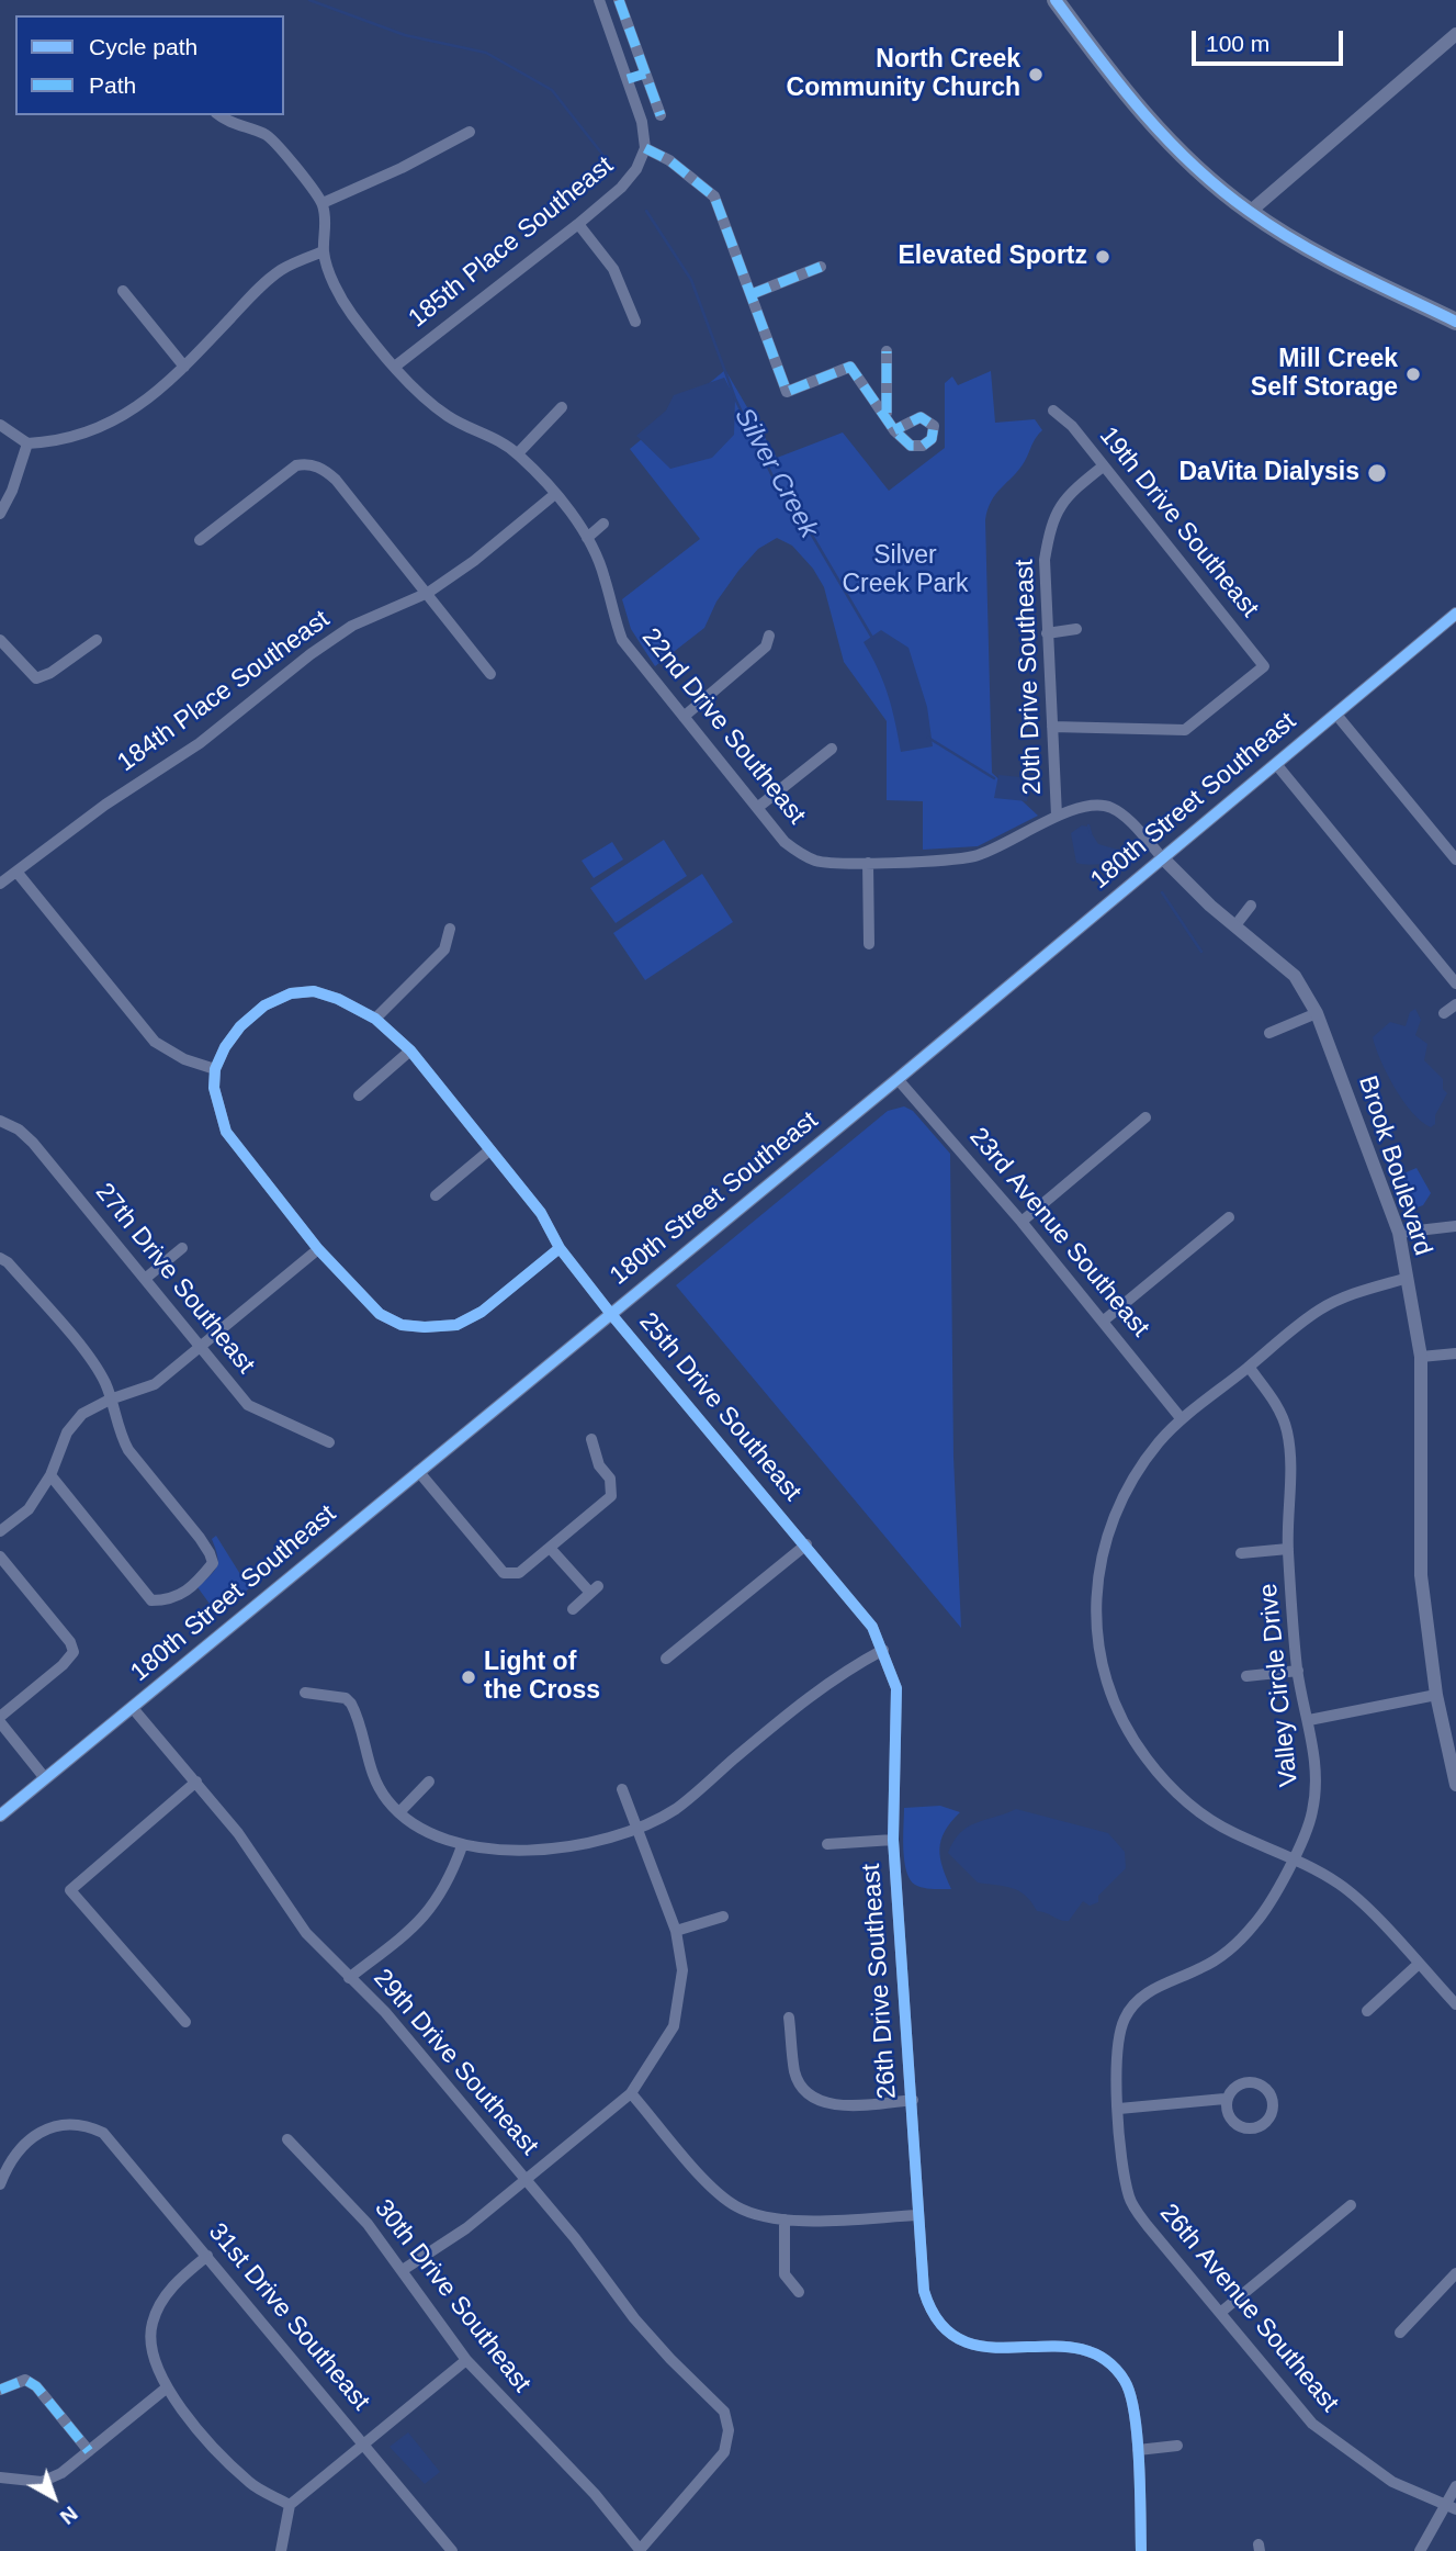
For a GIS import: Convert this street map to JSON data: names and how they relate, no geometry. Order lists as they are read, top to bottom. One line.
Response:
{"streets":{"street":["185th Place Southeast","19th Drive Southeast","20th Drive Southeast","184th Place Southeast","22nd Drive Southeast","180th Street Southeast","Brook Boulevard","23rd Avenue Southeast","27th Drive Southeast","25th Drive Southeast","Valley Circle Drive","26th Drive Southeast","29th Drive Southeast","30th Drive Southeast","26th Avenue Southeast","31st Drive Southeast"]},"crossings":[["185th Place Southeast","22nd Drive Southeast"],["19th Drive Southeast","20th Drive Southeast"],["20th Drive Southeast","22nd Drive Southeast"],["184th Place Southeast","22nd Drive Southeast"],["22nd Drive Southeast","180th Street Southeast"],["22nd Drive Southeast","Brook Boulevard"],["180th Street Southeast","Brook Boulevard"],["180th Street Southeast","23rd Avenue Southeast"],["180th Street Southeast","25th Drive Southeast"],["180th Street Southeast","29th Drive Southeast"],["25th Drive Southeast","26th Drive Southeast"],["Valley Circle Drive","26th Avenue Southeast"],["29th Drive Southeast","30th Drive Southeast"]],"water":["Silver Creek"],"parks":["Silver Creek Park"],"places":["North Creek Community Church","Elevated Sportz","Mill Creek Self Storage","DaVita Dialysis","Light of the Cross"],"legend":["Cycle path","Path"],"scale_bar":"100 m","north":"bottom right"}
